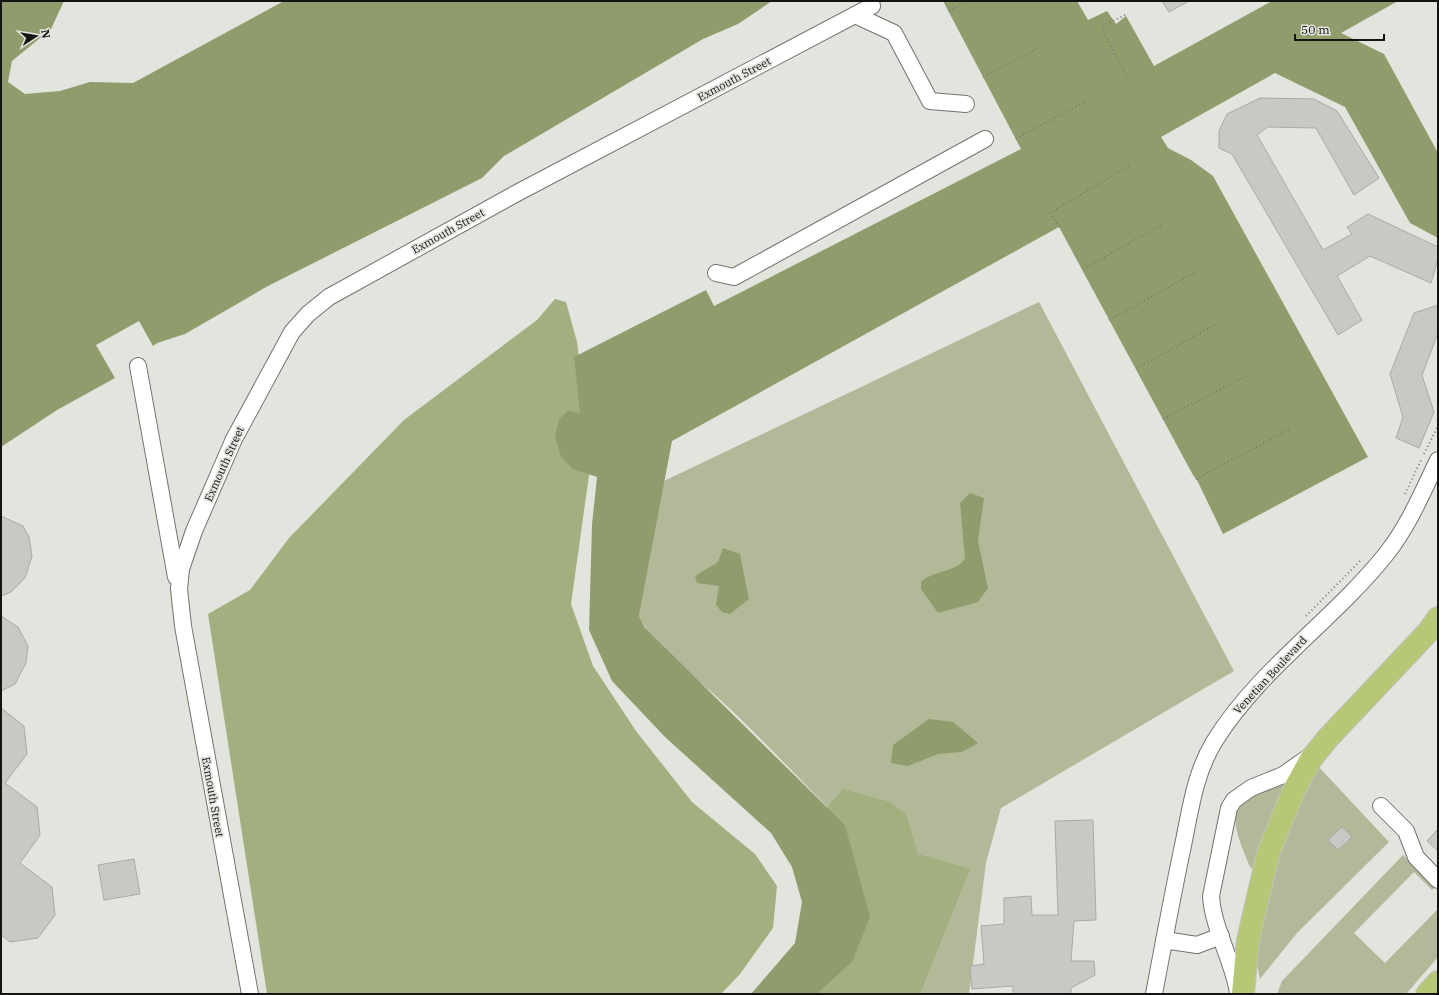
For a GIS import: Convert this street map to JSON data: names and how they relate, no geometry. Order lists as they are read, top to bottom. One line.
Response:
{"streets":{"street":["Exmouth Street","Venetian Boulevard"]},"scale_bar":"50 m","north":"right"}
